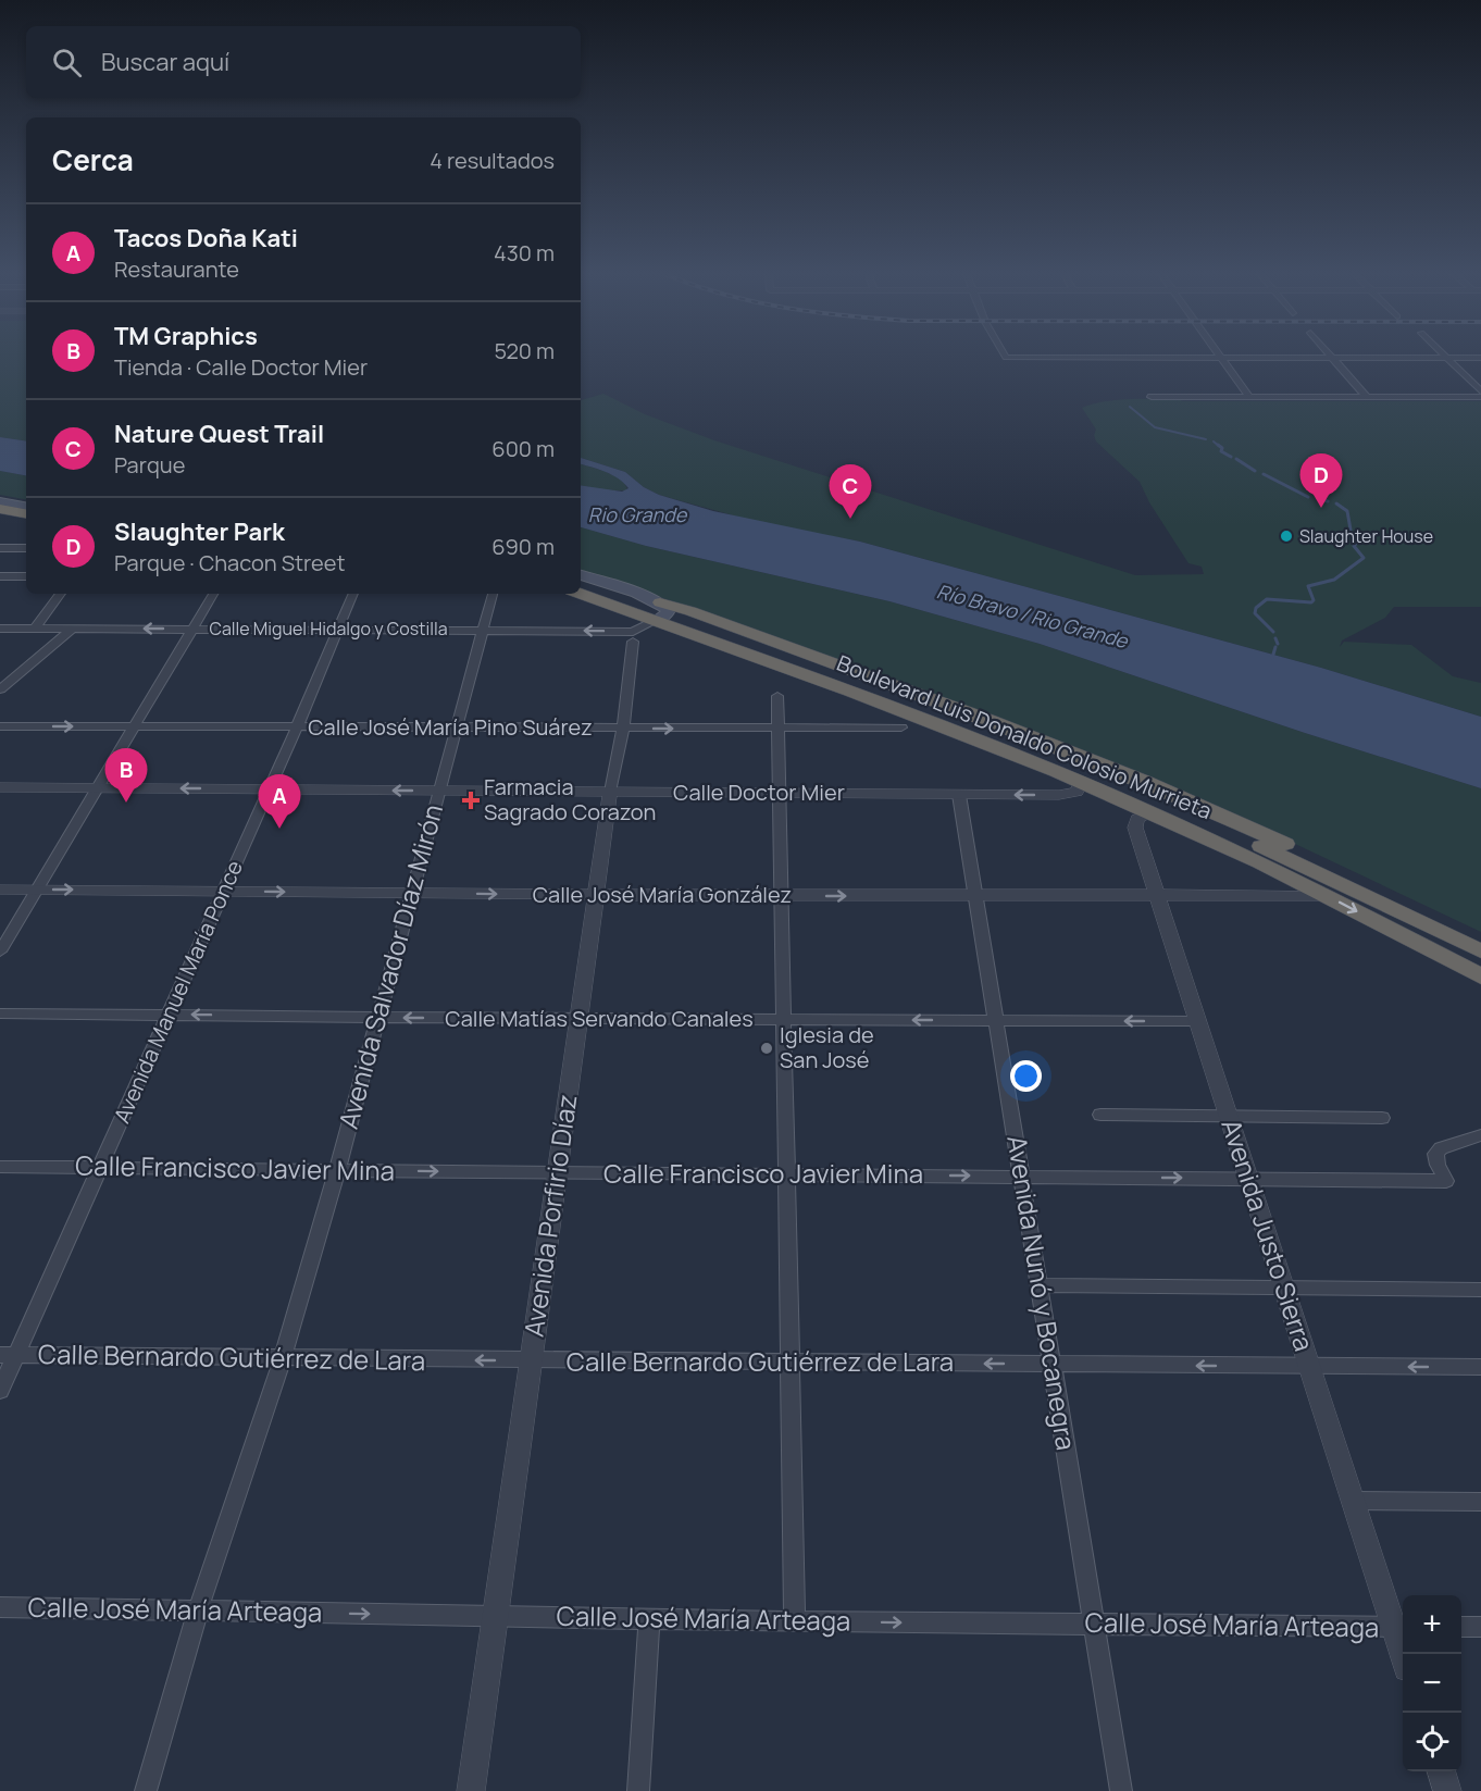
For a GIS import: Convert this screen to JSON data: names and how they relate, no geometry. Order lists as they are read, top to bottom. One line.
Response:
{"streets":{"highway":["Boulevard Luis Donaldo Colosio Murrieta"],"street":["Calle Miguel Hidalgo y Costilla","Calle José María Pino Suárez","Calle Doctor Mier","Calle José María González","Avenida Salvador Díaz Mirón","Avenida Manuel María Ponce","Calle Matías Servando Canales","Calle Francisco Javier Mina","Avenida Porfirio Díaz","Avenida Justo Sierra","Avenida Nunó y Bocanegra","Calle Bernardo Gutiérrez de Lara","Calle José María Arteaga"]},"crossings":[["Calle Miguel Hidalgo y Costilla","Boulevard Luis Donaldo Colosio Murrieta"],["Calle Miguel Hidalgo y Costilla","Avenida Salvador Díaz Mirón"],["Calle Miguel Hidalgo y Costilla","Avenida Manuel María Ponce"],["Calle José María Pino Suárez","Avenida Salvador Díaz Mirón"],["Calle José María Pino Suárez","Avenida Manuel María Ponce"],["Calle José María Pino Suárez","Avenida Porfirio Díaz"],["Boulevard Luis Donaldo Colosio Murrieta","Calle Doctor Mier"],["Boulevard Luis Donaldo Colosio Murrieta","Calle José María González"],["Boulevard Luis Donaldo Colosio Murrieta","Avenida Justo Sierra"],["Calle Doctor Mier","Avenida Salvador Díaz Mirón"],["Calle Doctor Mier","Avenida Manuel María Ponce"],["Calle Doctor Mier","Avenida Porfirio Díaz"],["Calle Doctor Mier","Avenida Nunó y Bocanegra"],["Calle José María González","Avenida Salvador Díaz Mirón"],["Calle José María González","Avenida Manuel María Ponce"],["Calle José María González","Avenida Porfirio Díaz"],["Calle José María González","Avenida Justo Sierra"],["Calle José María González","Avenida Nunó y Bocanegra"],["Avenida Salvador Díaz Mirón","Calle Matías Servando Canales"],["Avenida Salvador Díaz Mirón","Calle Francisco Javier Mina"],["Avenida Salvador Díaz Mirón","Calle Bernardo Gutiérrez de Lara"],["Avenida Salvador Díaz Mirón","Calle José María Arteaga"],["Avenida Manuel María Ponce","Calle Matías Servando Canales"],["Avenida Manuel María Ponce","Calle Francisco Javier Mina"],["Avenida Manuel María Ponce","Calle Bernardo Gutiérrez de Lara"],["Calle Matías Servando Canales","Avenida Porfirio Díaz"],["Calle Matías Servando Canales","Avenida Justo Sierra"],["Calle Matías Servando Canales","Avenida Nunó y Bocanegra"],["Calle Francisco Javier Mina","Avenida Porfirio Díaz"],["Calle Francisco Javier Mina","Avenida Justo Sierra"],["Calle Francisco Javier Mina","Avenida Nunó y Bocanegra"],["Avenida Porfirio Díaz","Calle Bernardo Gutiérrez de Lara"],["Avenida Porfirio Díaz","Calle José María Arteaga"],["Avenida Justo Sierra","Calle Bernardo Gutiérrez de Lara"],["Avenida Justo Sierra","Calle José María Arteaga"],["Avenida Nunó y Bocanegra","Calle Bernardo Gutiérrez de Lara"],["Avenida Nunó y Bocanegra","Calle José María Arteaga"]],"one_way":["Calle Miguel Hidalgo y Costilla","Calle Doctor Mier","Calle José María González","Calle Matías Servando Canales","Calle José María Arteaga"],"water":["Rio Grande","Río Bravo / Rio Grande"],"places":{"other":["Slaughter House","Iglesia de San José"],"health":["Farmacia Sagrado Corazon"]},"page":{"search":"Buscar aquí","heading":["Cerca","4 resultados"],"list":[{"mark":"A","name":"Tacos Doña Kati","note":"Restaurante","value":"430 m"},{"mark":"B","name":"TM Graphics","note":"Tienda · Calle Doctor Mier","value":"520 m"},{"mark":"C","name":"Nature Quest Trail","note":"Parque","value":"600 m"},{"mark":"D","name":"Slaughter Park","note":"Parque · Chacon Street","value":"690 m"}],"pins":["D","C","B","A"],"map_buttons":["+","−"]}}
